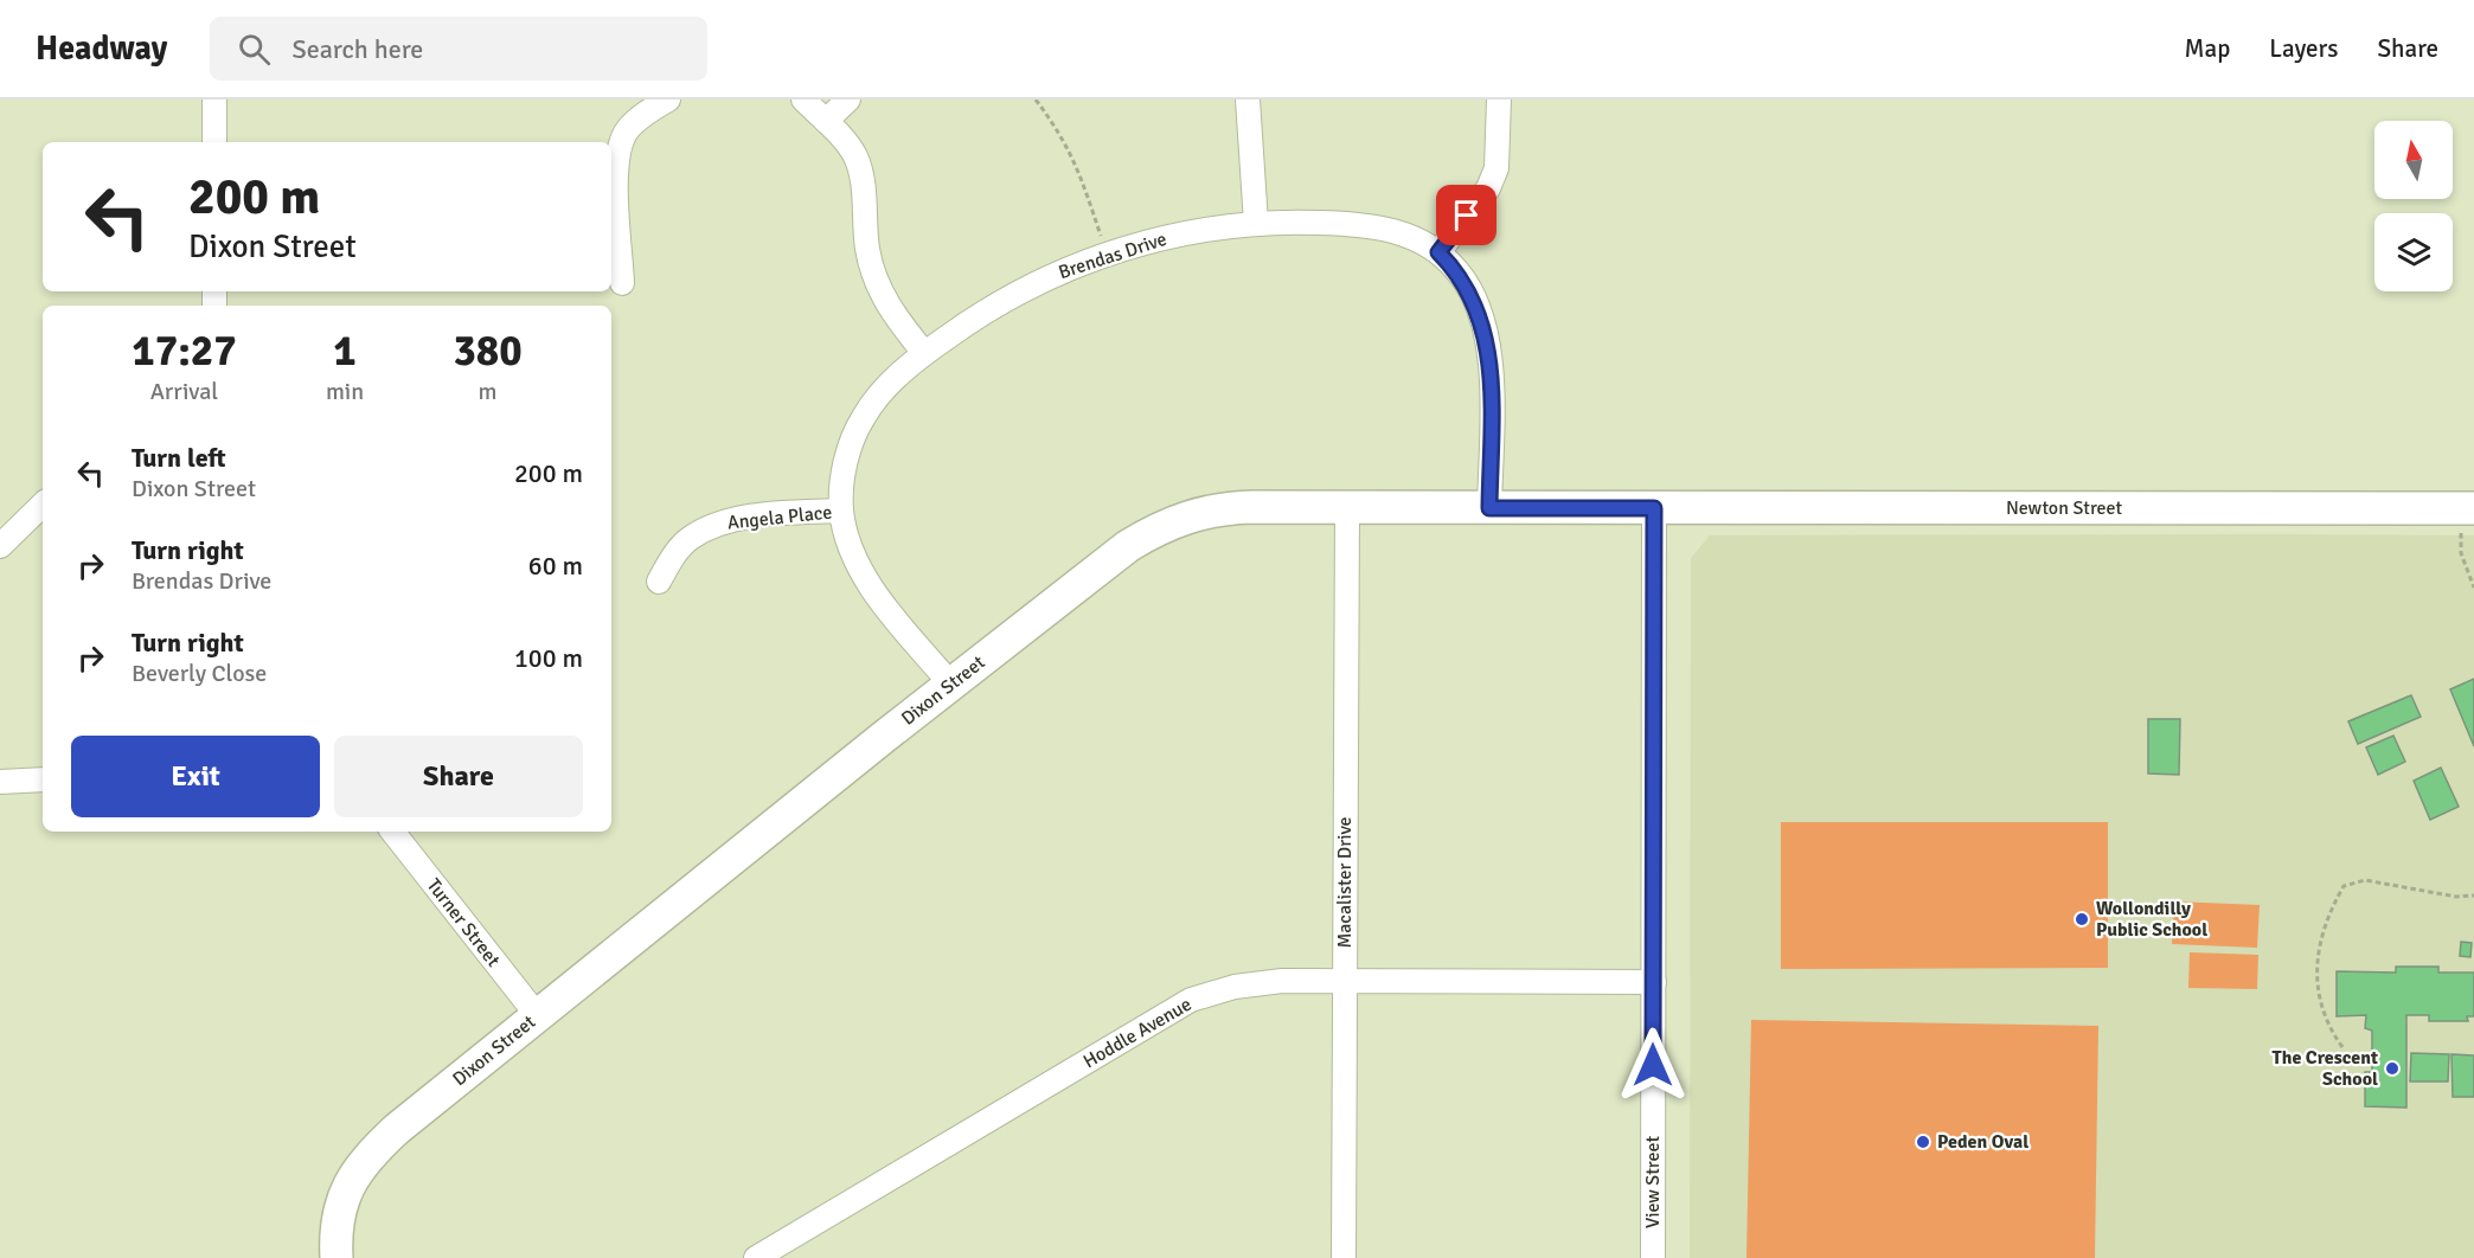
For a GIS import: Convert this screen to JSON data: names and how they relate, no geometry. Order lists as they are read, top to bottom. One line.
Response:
{"streets":{"street":["Brendas Drive","Newton Street","Angela Place","Dixon Street","Macalister Drive","Turner Street","Hoddle Avenue","View Street"]},"crossings":[["Brendas Drive","Angela Place"],["Brendas Drive","Dixon Street"],["Newton Street","Dixon Street"],["Newton Street","View Street"],["Dixon Street","Macalister Drive"],["Dixon Street","Turner Street"],["Dixon Street","View Street"],["Macalister Drive","Hoddle Avenue"],["Hoddle Avenue","View Street"]],"places":["Wollondilly Public School","The Crescent School","Peden Oval"],"north":"top","page":{"header":"Headway","search":"Search here","nav":["Map","Layers","Share"],"turn":["200 m","Dixon Street"],"eta":["17:27","Arrival","1","min","380","m"],"list":[{"name":"Turn left","note":"Dixon Street","value":"200 m"},{"name":"Turn right","note":"Brendas Drive","value":"60 m"},{"name":"Turn right","note":"Beverly Close","value":"100 m"}],"buttons":["Exit","Share"]}}
